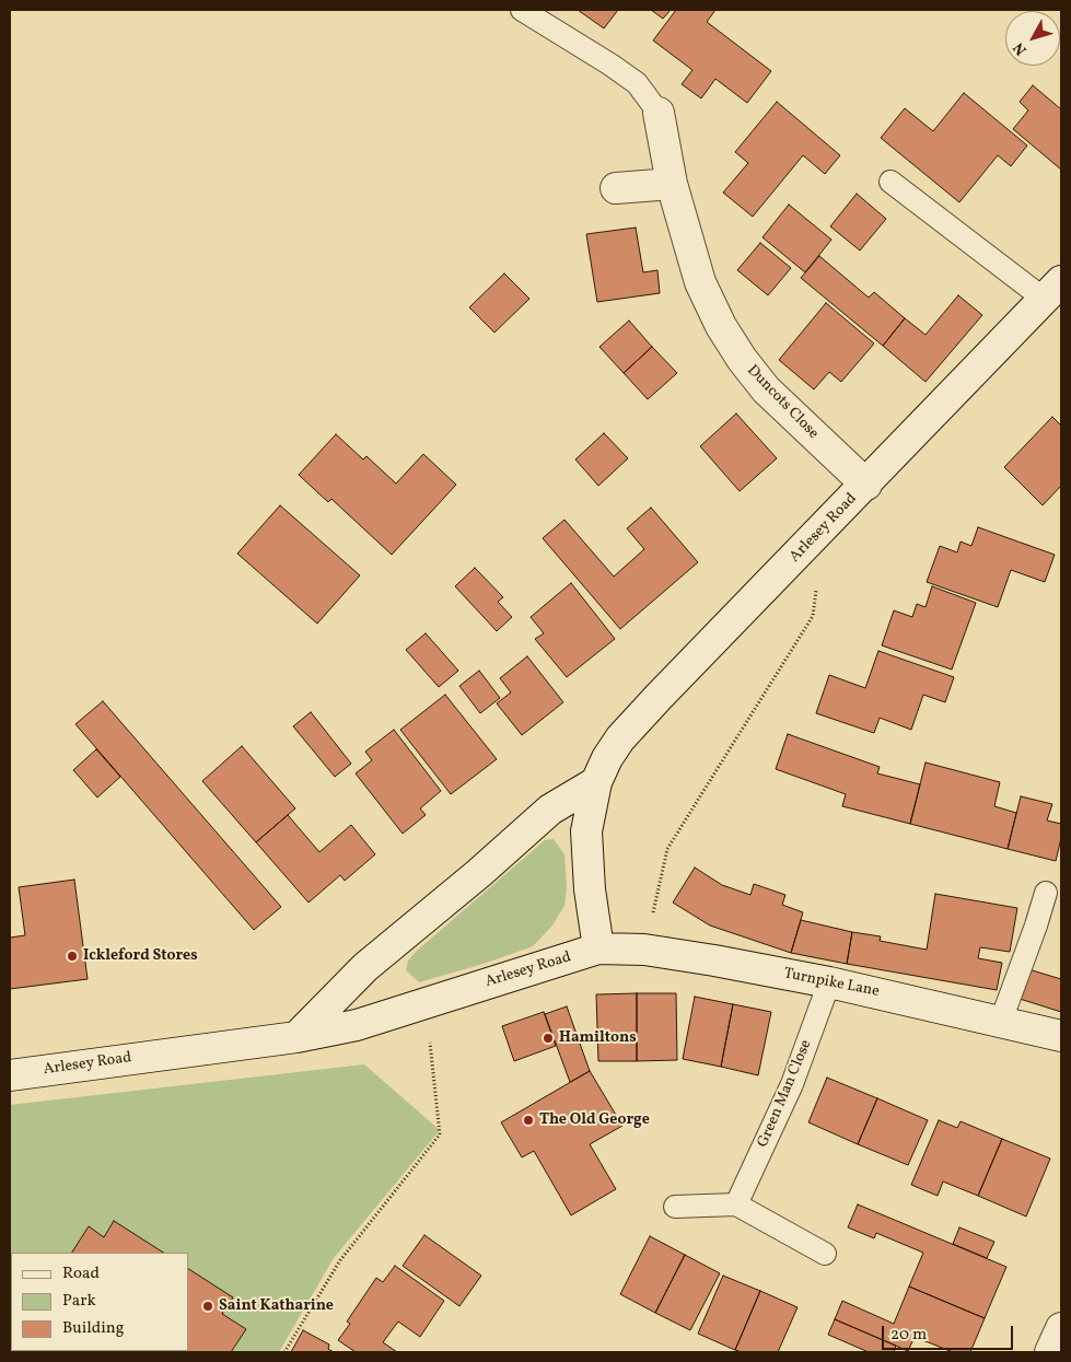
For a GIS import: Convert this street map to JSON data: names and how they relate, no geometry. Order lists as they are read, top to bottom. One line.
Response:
{"streets":{"street":["Duncots Close","Arlesey Road","Turnpike Lane"],"lane":["Green Man Close"]},"crossings":[["Duncots Close","Arlesey Road"],["Arlesey Road","Turnpike Lane"],["Turnpike Lane","Green Man Close"]],"places":["Ickleford Stores","Hamiltons","The Old George","Saint Katharine"],"legend":["Road","Park","Building"],"scale_bar":"20 m","north":"bottom left"}
